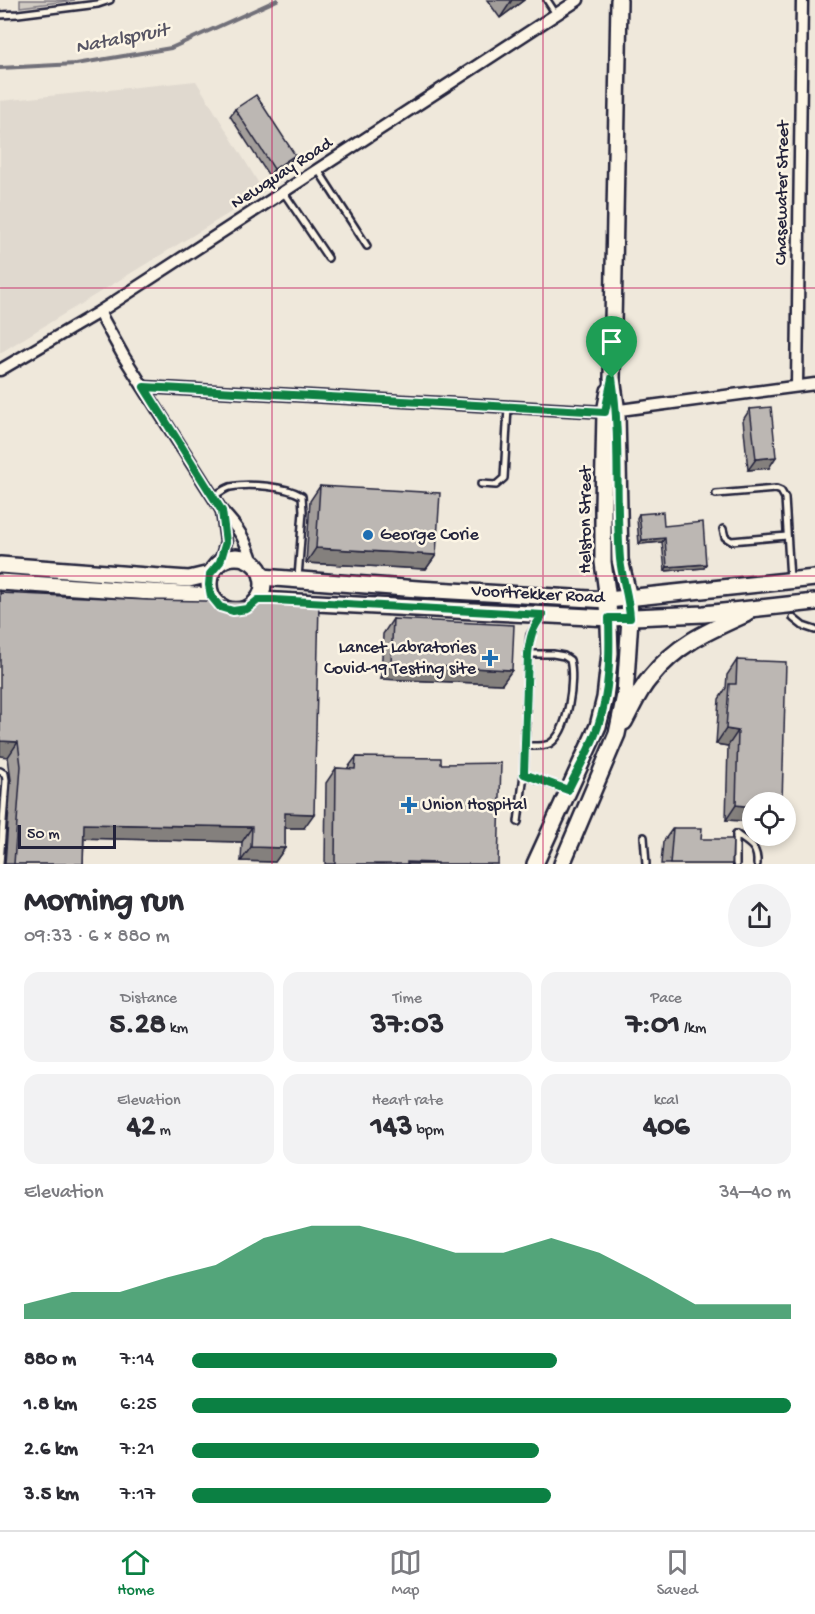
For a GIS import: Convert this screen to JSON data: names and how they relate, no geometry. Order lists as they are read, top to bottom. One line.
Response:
{"streets":{"main road":["Helston Street","Voortrekker Road"],"street":["Newquay Road","Chasewater Street"]},"crossings":[["Helston Street","Voortrekker Road"]],"water":["Natalspruit"],"places":{"other":["George Corie"],"health":["Lancet Labratories Covid-19 Testing site","Union Hospital"]},"scale_bar":"50 m","page":{"scale":"50 m","heading":["Morning run","09:33 · 6 × 880 m"],"stats":[["Distance","5.28 km"],["Time","37:03"],["Pace","7:01 /km"],["Elevation","42 m"],["Heart rate","143 bpm"],["kcal","406"]],"chart":["Elevation","34–40 m"],"list":[{"name":"880 m","note":"7:14"},{"name":"1.8 km","note":"6:25"},{"name":"2.6 km","note":"7:21"},{"name":"3.5 km","note":"7:17"}],"tabs":["Home","Map","Saved"]}}
